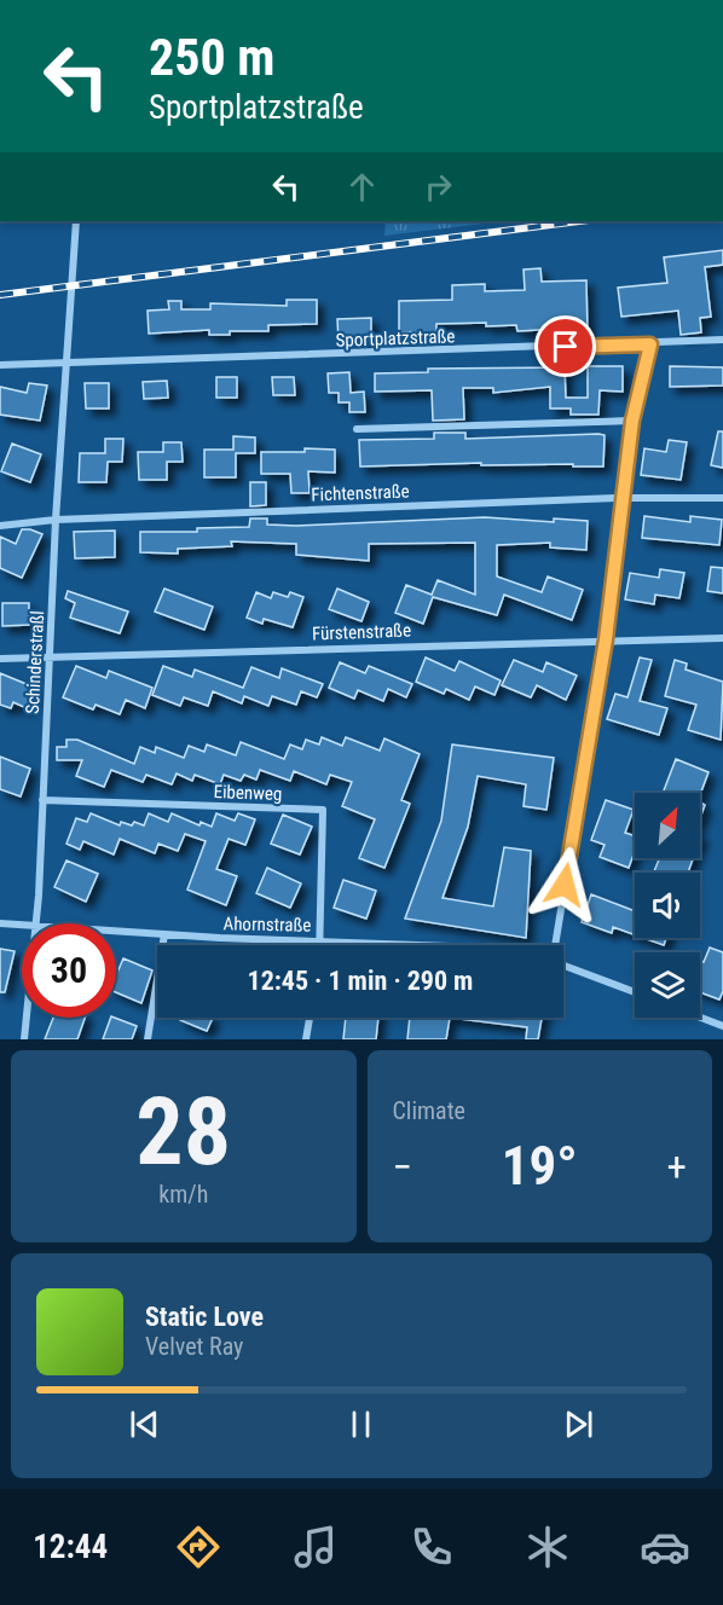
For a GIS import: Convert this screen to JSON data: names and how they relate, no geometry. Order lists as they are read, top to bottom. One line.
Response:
{"streets":{"street":["Sportplatzstraße","Fichtenstraße","Fürstenstraße","Schinderstraßl","Eibenweg","Ahornstraße"]},"crossings":[["Sportplatzstraße","Schinderstraßl"],["Fichtenstraße","Schinderstraßl"],["Fürstenstraße","Schinderstraßl"],["Schinderstraßl","Eibenweg"],["Eibenweg","Ahornstraße"]],"north":"top right","page":{"turn":["250 m","Sportplatzstraße"],"limit":"30","trip":"12:45 · 1 min · 290 m","tile":[["28","km/h"],"Climate"],"heat":["−","19°","+"],"song":["Static Love","Velvet Ray"],"tabs":"12:44"}}
